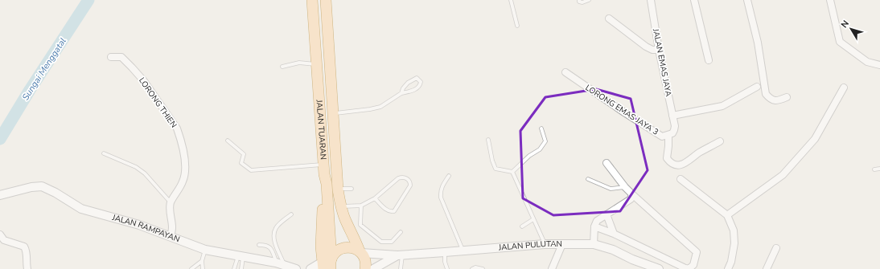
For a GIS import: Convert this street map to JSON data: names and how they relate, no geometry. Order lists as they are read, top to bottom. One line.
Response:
{"streets":{"main road":["JALAN TUARAN"],"street":["JALAN EMAS JAYA","LORONG THIEN","LORONG EMAS JAYA 3","JALAN RAMPAYAN","JALAN PULUTAN"]},"crossings":[["JALAN EMAS JAYA","LORONG EMAS JAYA 3"],["JALAN TUARAN","JALAN PULUTAN"]],"water":["Sungai Menggatal"],"north":"top left"}
